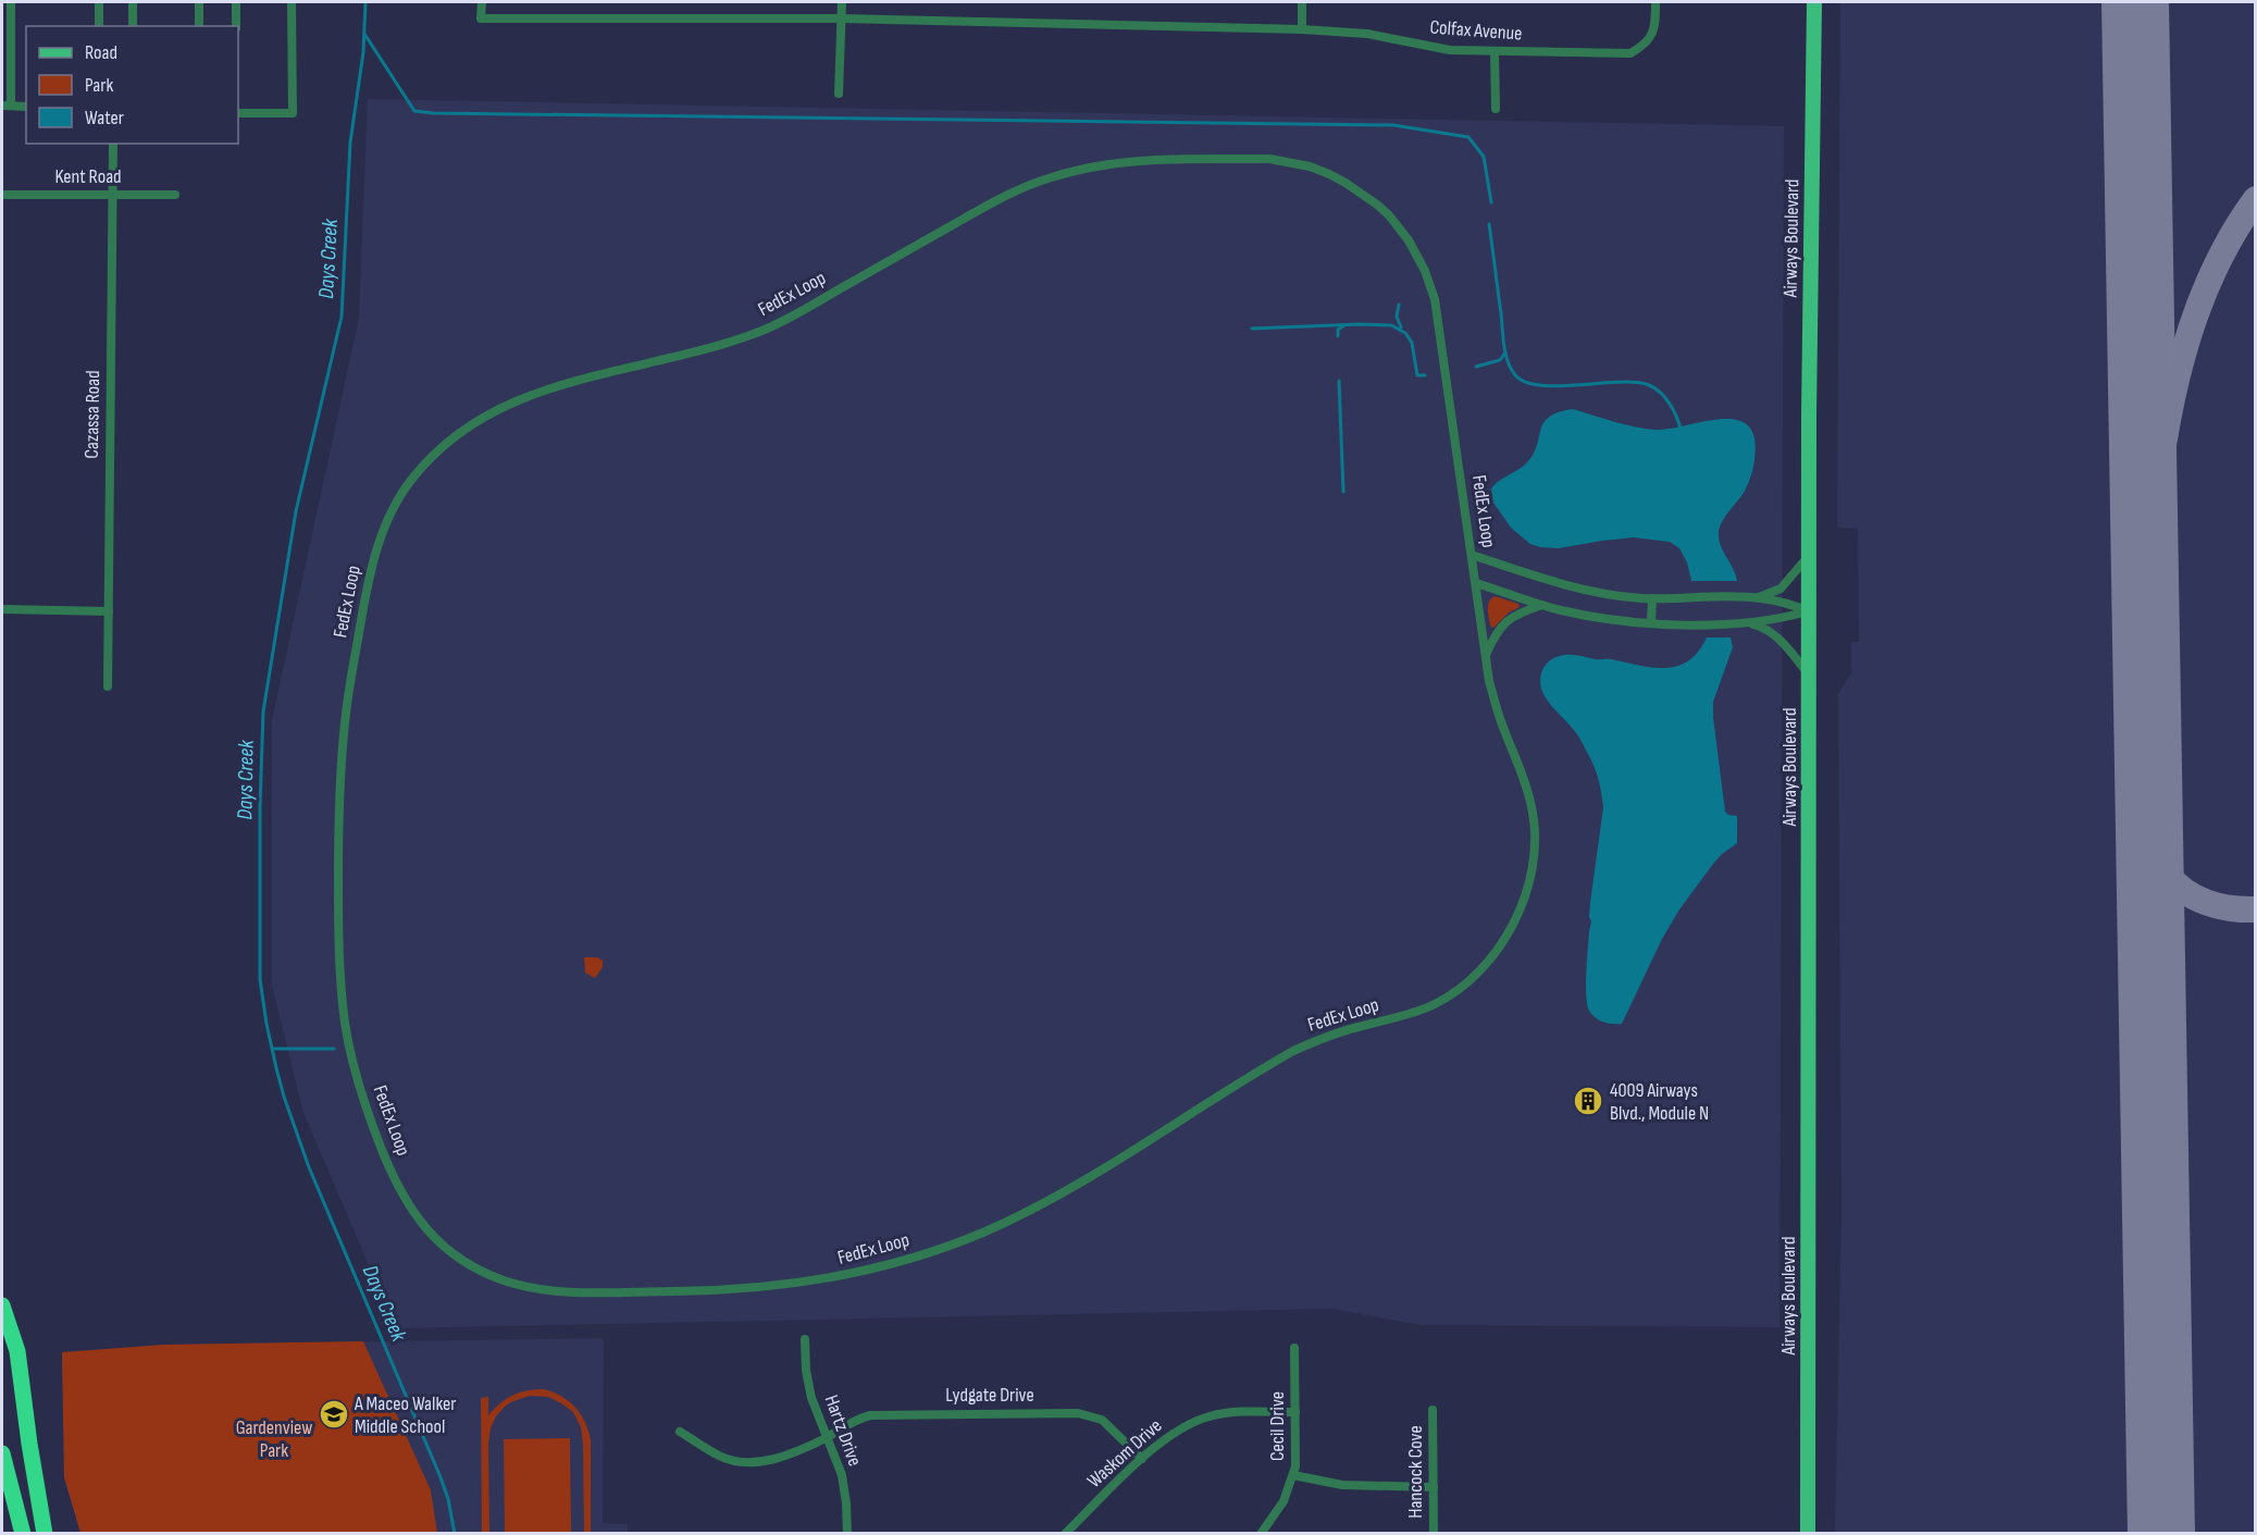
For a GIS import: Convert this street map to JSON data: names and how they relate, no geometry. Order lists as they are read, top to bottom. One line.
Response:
{"streets":{"main road":["Airways Boulevard"],"street":["Colfax Avenue","Kent Road","FedEx Loop","Cazassa Road","Lydgate Drive","Cecil Drive","Hartz Drive","Waskom Drive","Hancock Cove"]},"crossings":[["Kent Road","Cazassa Road"],["Lydgate Drive","Hartz Drive"],["Lydgate Drive","Waskom Drive"],["Cecil Drive","Waskom Drive"]],"water":["Days Creek"],"parks":["Gardenview Park"],"places":{"building":["4009 Airways Blvd., Module N"],"school or university":["A Maceo Walker Middle School"]},"legend":["Road","Park","Water"]}
